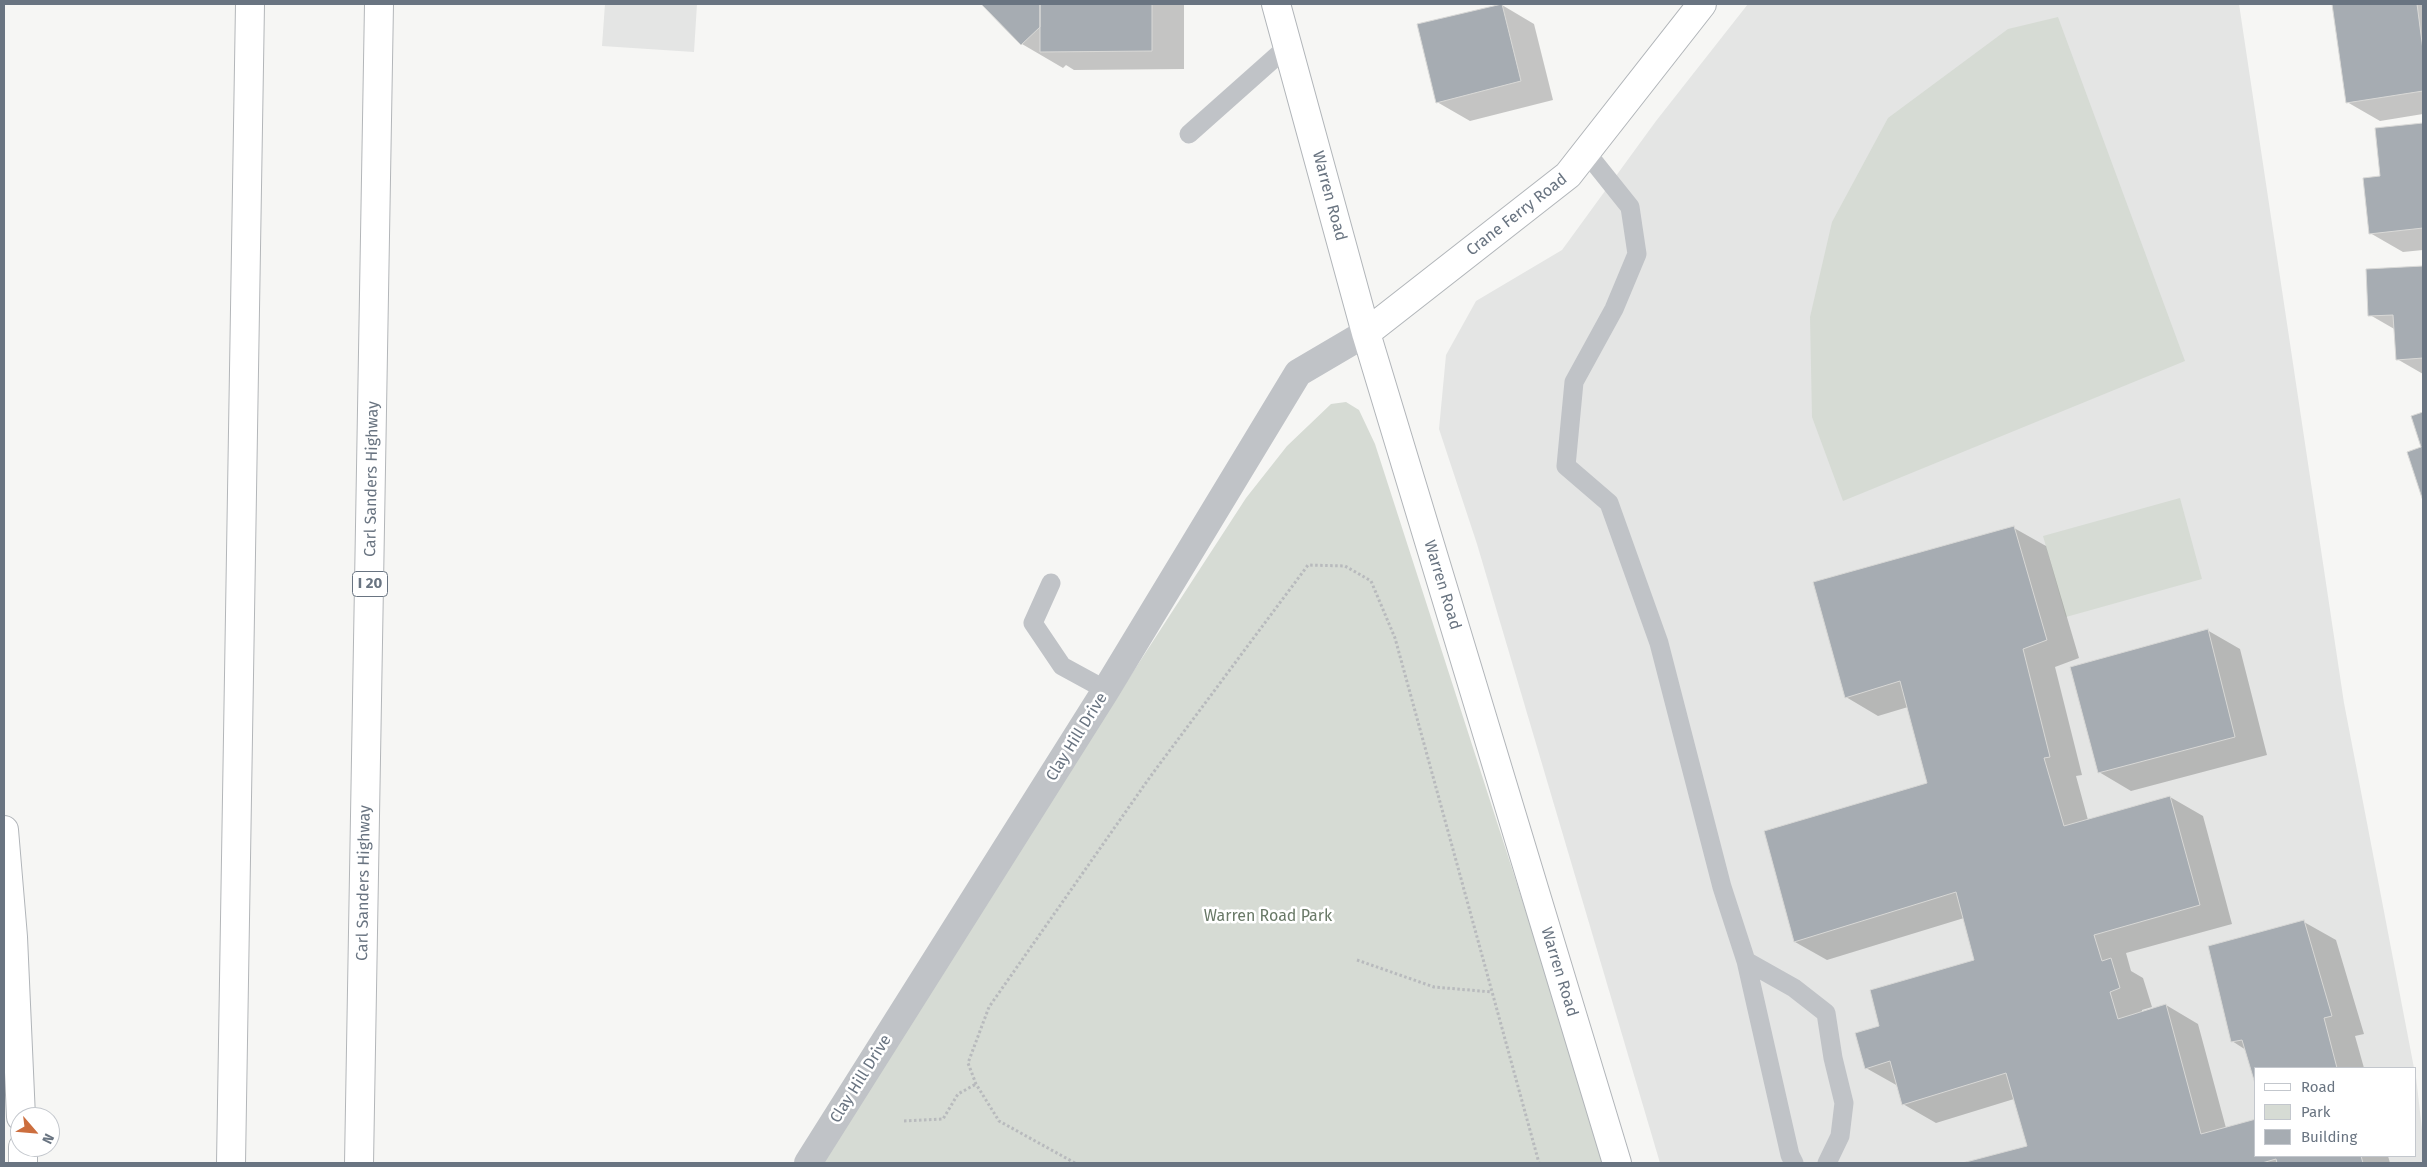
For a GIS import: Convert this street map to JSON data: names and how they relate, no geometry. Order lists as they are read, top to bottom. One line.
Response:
{"streets":{"main road":["Warren Road","Crane Ferry Road","Carl Sanders Highway","I 20"],"street":["Clay Hill Drive"]},"crossings":[["Warren Road","Crane Ferry Road"],["Warren Road","Clay Hill Drive"],["Crane Ferry Road","Clay Hill Drive"]],"parks":["Warren Road Park"],"legend":["Road","Park","Building"],"north":"bottom right"}
